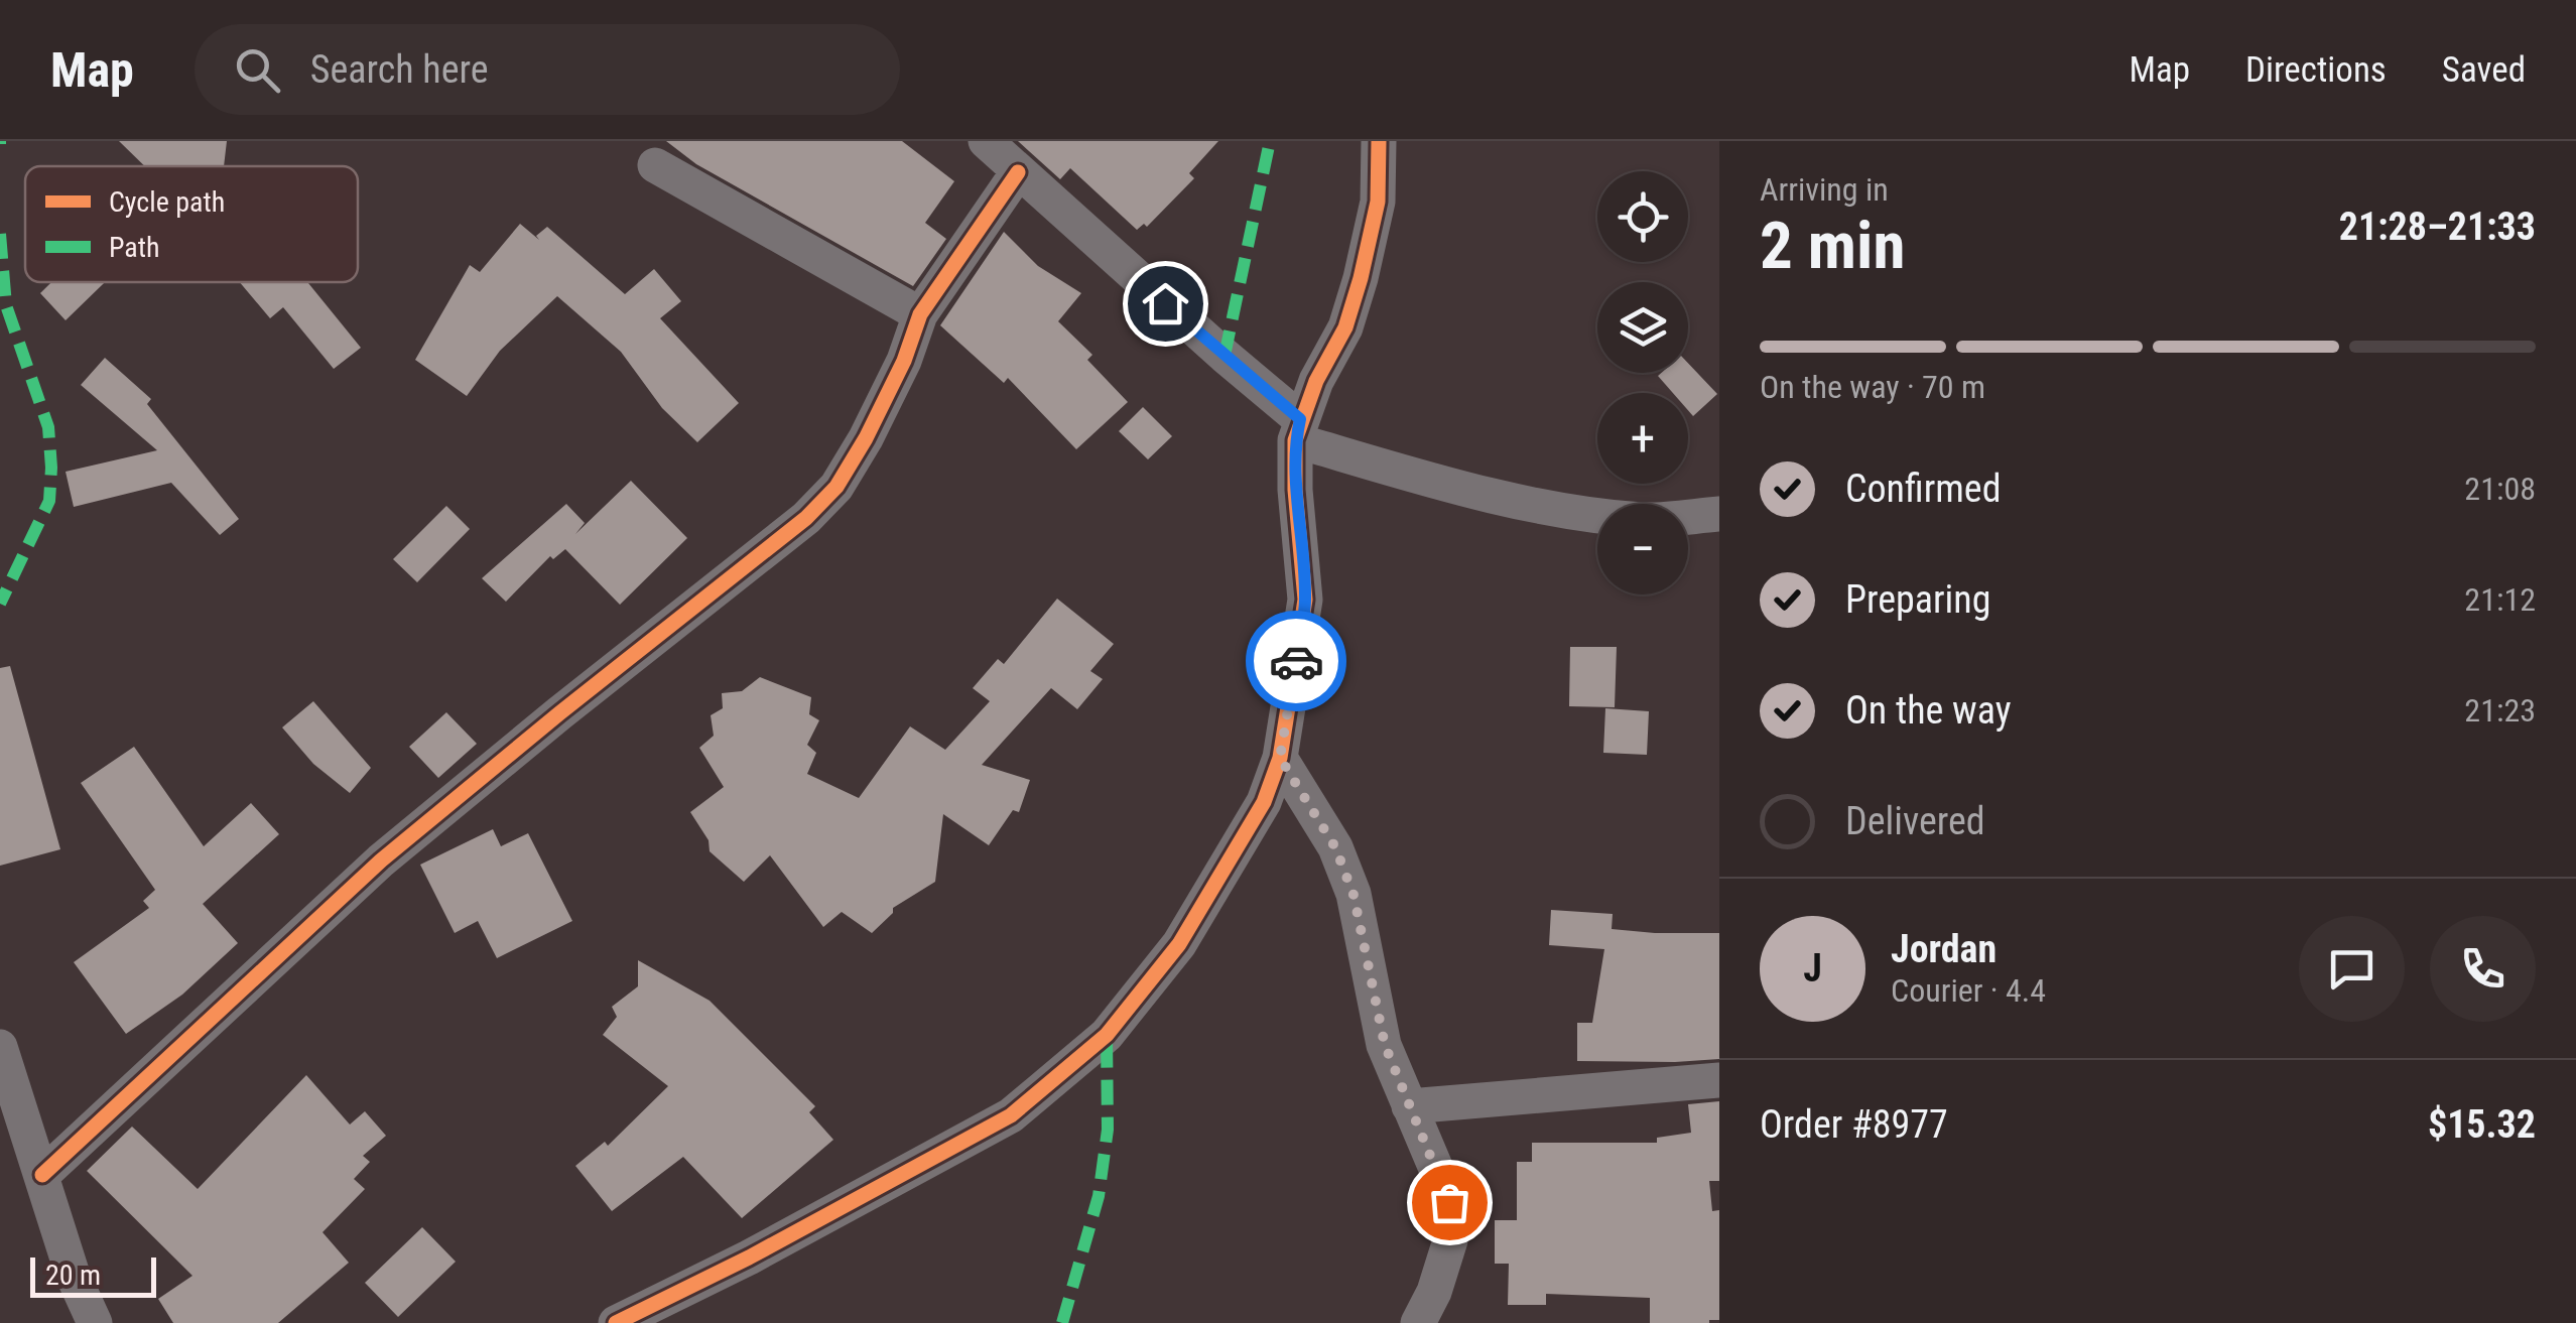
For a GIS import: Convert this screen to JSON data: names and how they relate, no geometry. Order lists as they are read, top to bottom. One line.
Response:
{"legend":["Cycle path","Path"],"scale_bar":"20 m","page":{"header":"Map","search":"Search here","nav":["Map","Directions","Saved"],"heading":["2 min","Arriving in","21:28–21:33"],"panel":["Jordan","Courier · 4.4","Order #8977","$15.32"],"map_buttons":["+","−"],"bar":"On the way · 70 m","list":[["Confirmed","21:08"],["Preparing","21:12"],["On the way","21:23"],"Delivered"],"round":"J","scale":"20 m"}}
